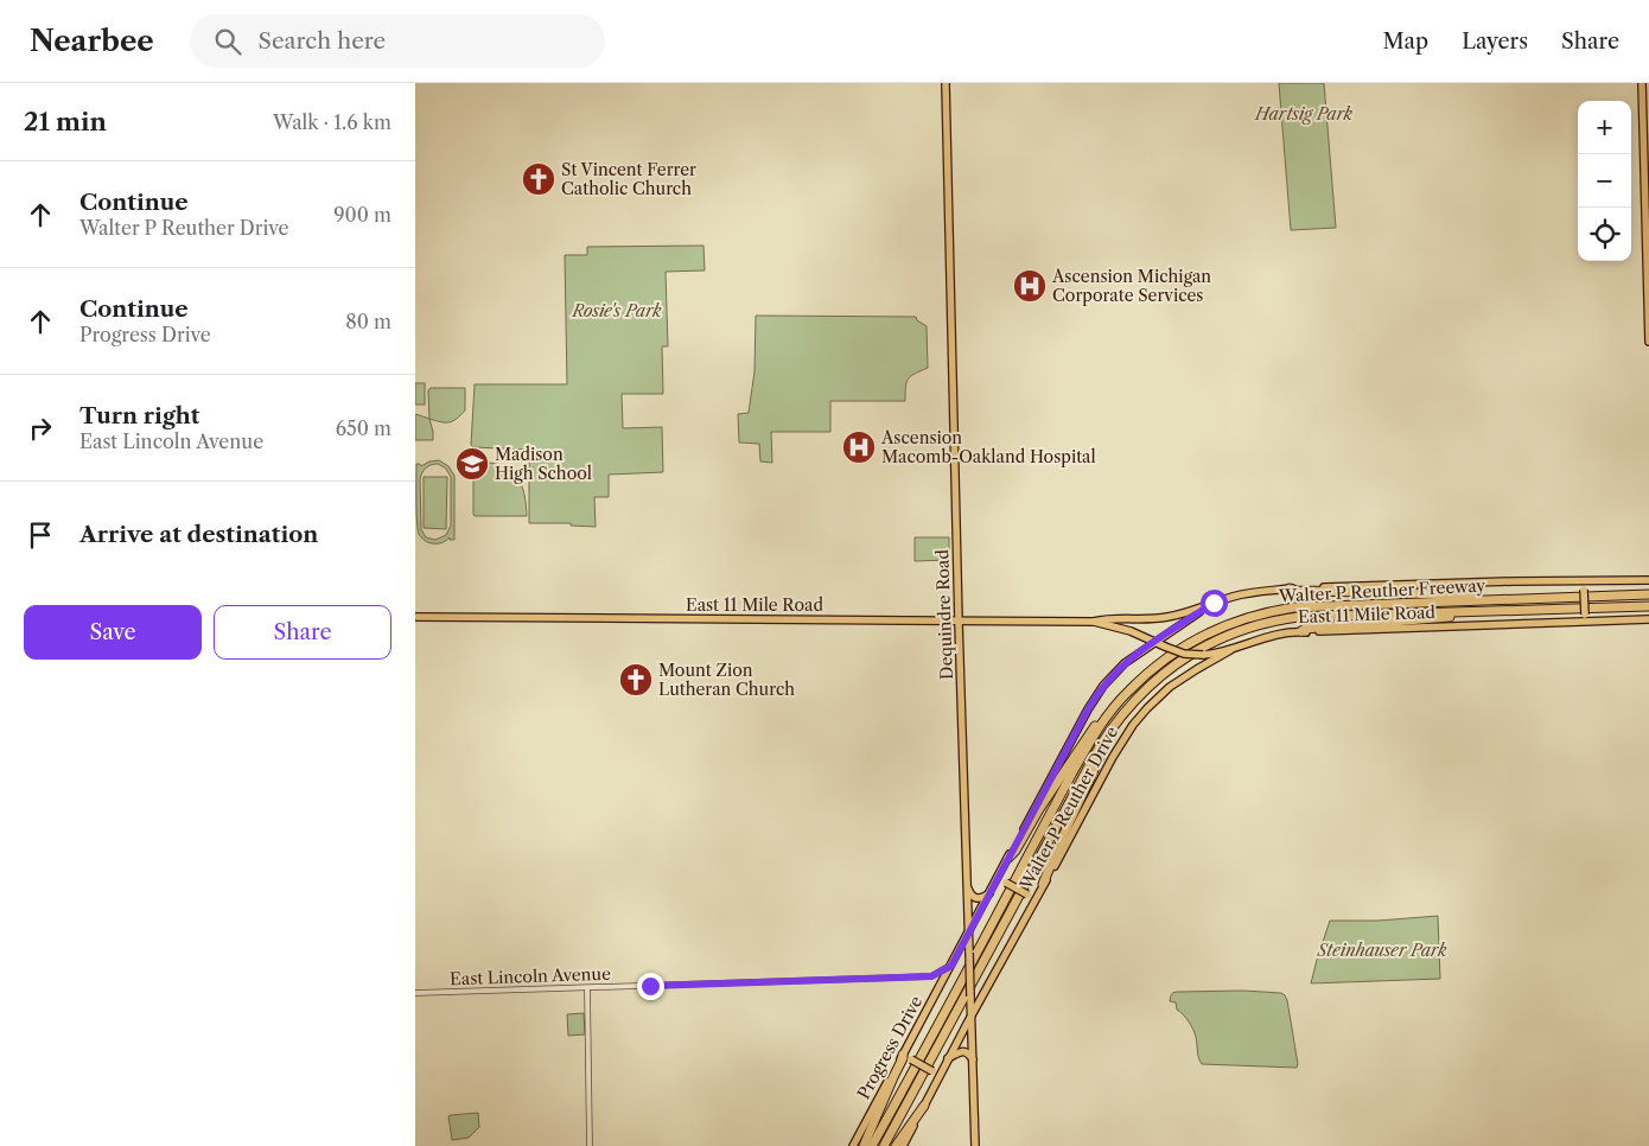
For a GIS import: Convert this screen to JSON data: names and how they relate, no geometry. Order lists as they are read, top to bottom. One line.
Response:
{"streets":{"highway":["Walter P Reuther Freeway"],"main road":["East 11 Mile Road","Dequindre Road","Walter P Reuther Drive","Progress Drive"],"street":["East Lincoln Avenue"]},"crossings":[["East 11 Mile Road","Dequindre Road"],["East 11 Mile Road","Walter P Reuther Drive"],["Dequindre Road","Walter P Reuther Drive"],["Dequindre Road","Progress Drive"],["Walter P Reuther Drive","Progress Drive"],["East Lincoln Avenue","Progress Drive"]],"parks":["Hartsig Park","Rosie's Park","Steinhauser Park"],"places":{"church":["St Vincent Ferrer Catholic Church","Mount Zion Lutheran Church"],"hospital":["Ascension Michigan Corporate Services","Ascension Macomb-Oakland Hospital"],"school or university":["Madison High School"]},"page":{"header":"Nearbee","search":"Search here","nav":["Map","Layers","Share"],"heading":["21 min","Walk · 1.6 km"],"map_buttons":["+","−"],"list":[["Continue","Walter P Reuther Drive","900 m"],["Continue","Progress Drive","80 m"],["Turn right","East Lincoln Avenue","650 m"],"Arrive at destination"],"buttons":["Save","Share"]}}
